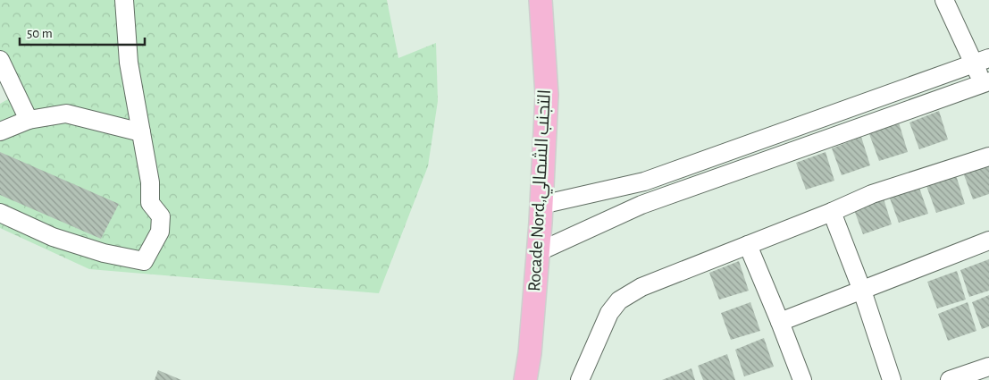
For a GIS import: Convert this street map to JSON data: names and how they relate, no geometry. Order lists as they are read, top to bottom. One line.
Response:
{"streets":{"main road":["Rocade Nord,التجنب الشمالي"]},"scale_bar":"50 m"}
